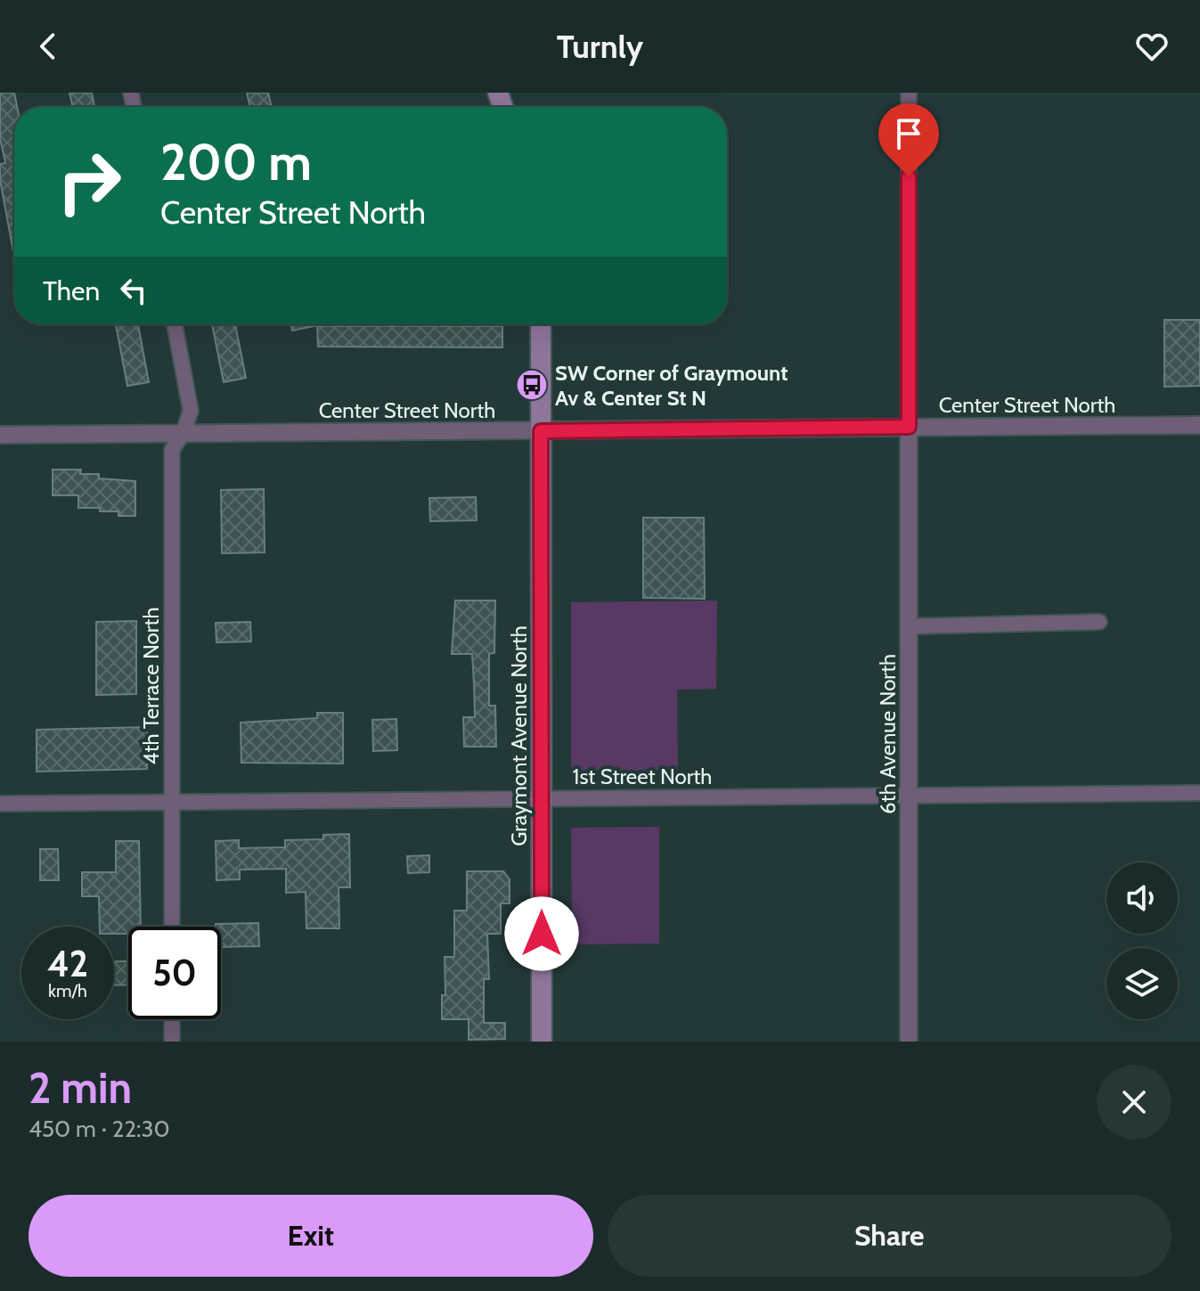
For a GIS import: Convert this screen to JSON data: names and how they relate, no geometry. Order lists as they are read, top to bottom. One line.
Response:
{"streets":{"main road":["Graymont Avenue North"],"street":["Center Street North","4th Terrace North","6th Avenue North","1st Street North"]},"crossings":[["Center Street North","4th Terrace North"],["Center Street North","6th Avenue North"],["Center Street North","Graymont Avenue North"],["4th Terrace North","1st Street North"],["6th Avenue North","1st Street North"],["Graymont Avenue North","1st Street North"]],"places":{"bus stop":["SW Corner of Graymount Av & Center St N"]},"page":{"header":"Turnly","turn":["200 m","Center Street North"],"then":"Then","speed":"42 km/h","limit":"50","heading":["2 min","450 m · 22:30"],"buttons":["Exit","Share"]}}
